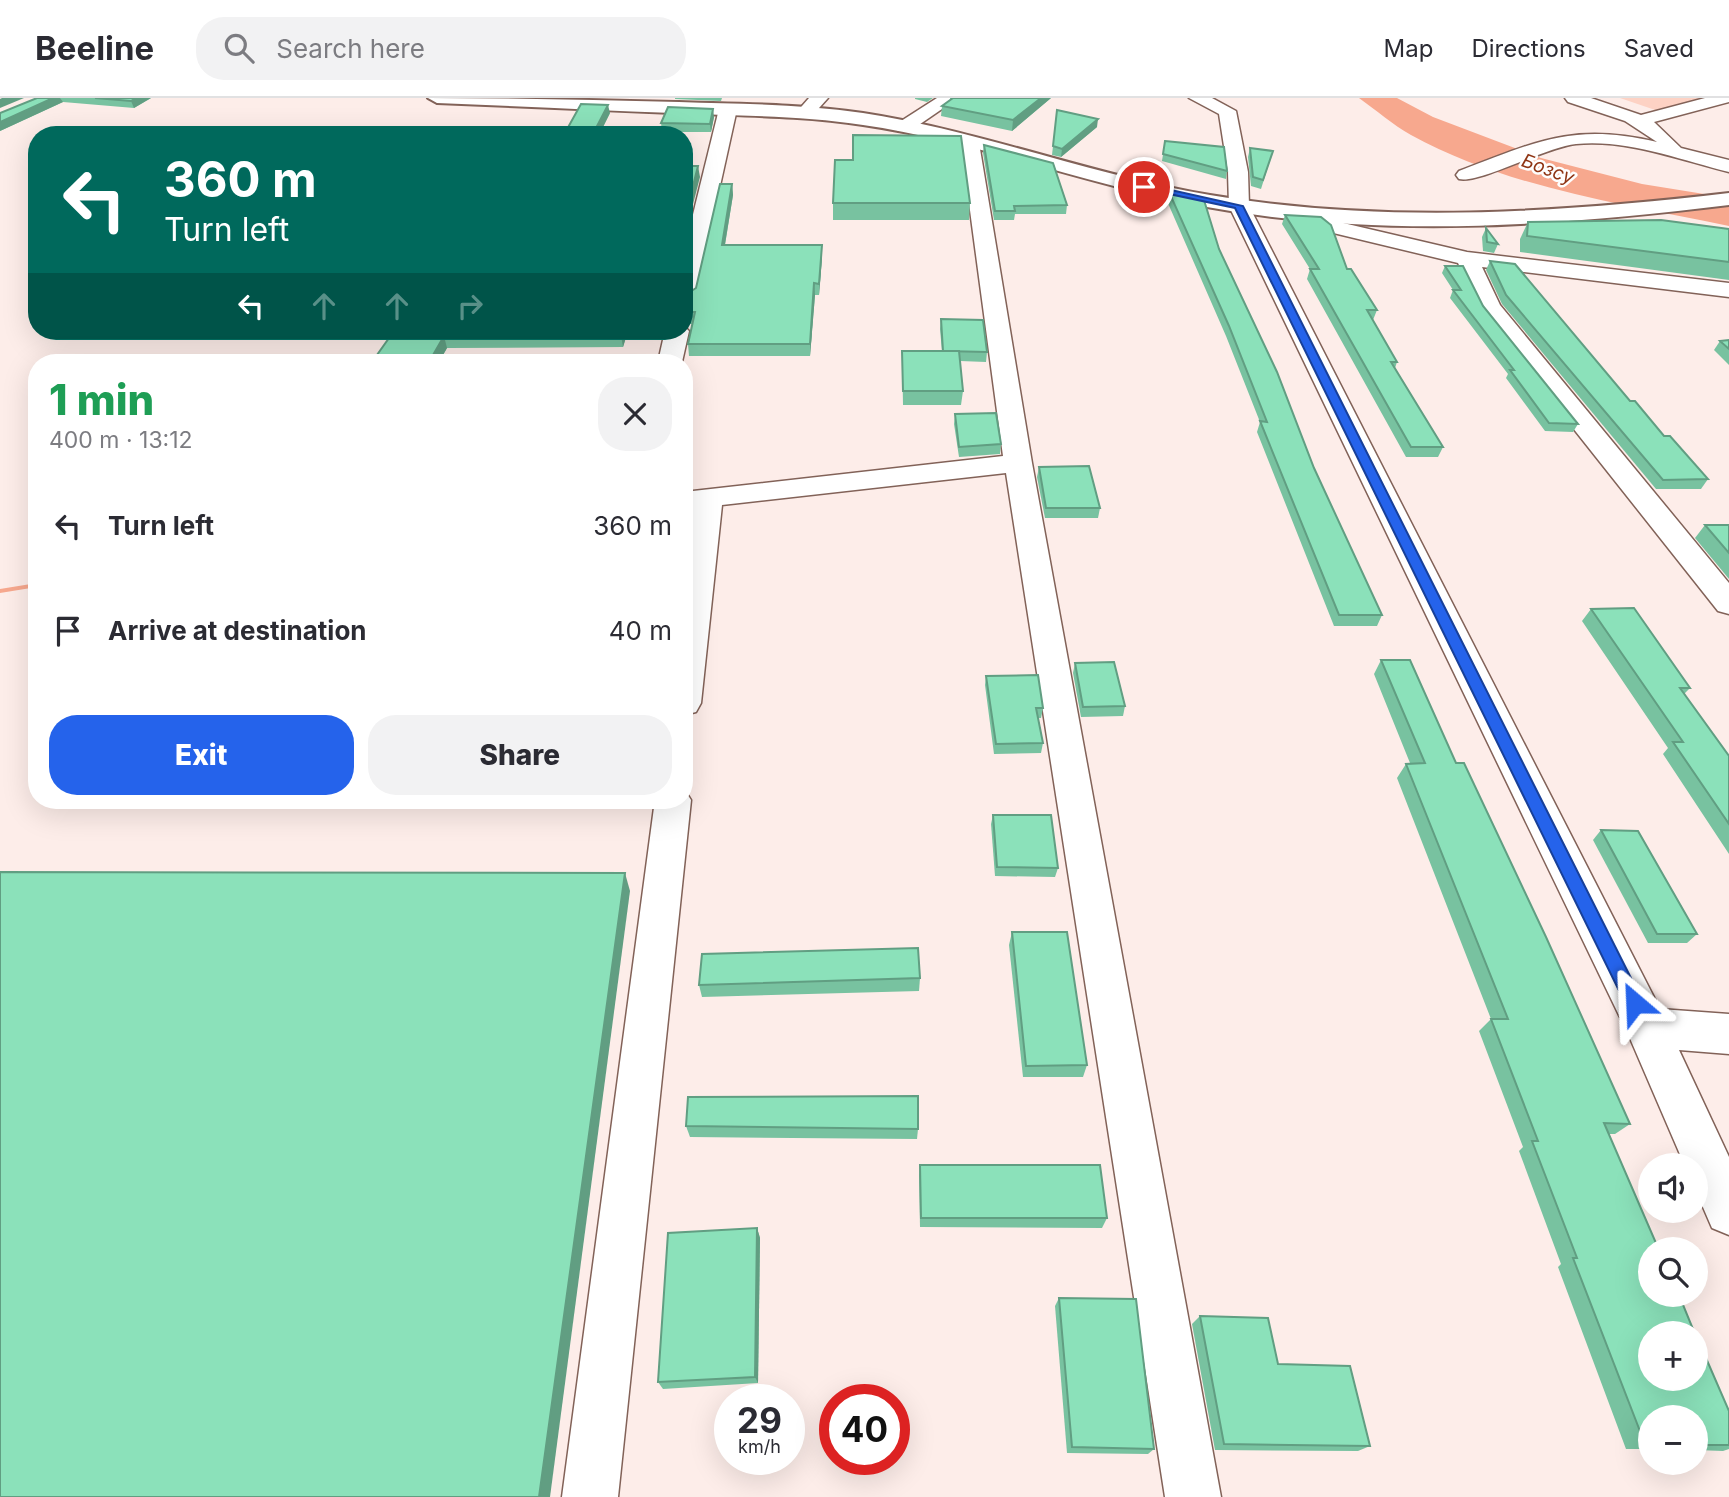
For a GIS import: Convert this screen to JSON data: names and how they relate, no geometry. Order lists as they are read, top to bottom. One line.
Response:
{"water":["Бозсу"],"page":{"header":"Beeline","search":"Search here","nav":["Map","Directions","Saved"],"turn":["360 m","Turn left"],"heading":["1 min","400 m · 13:12"],"list":[{"name":"Turn left","value":"360 m"},{"name":"Arrive at destination","value":"40 m"}],"buttons":["Exit","Share"],"map_buttons":["+","−"],"speed":"29 km/h","limit":"40"}}
